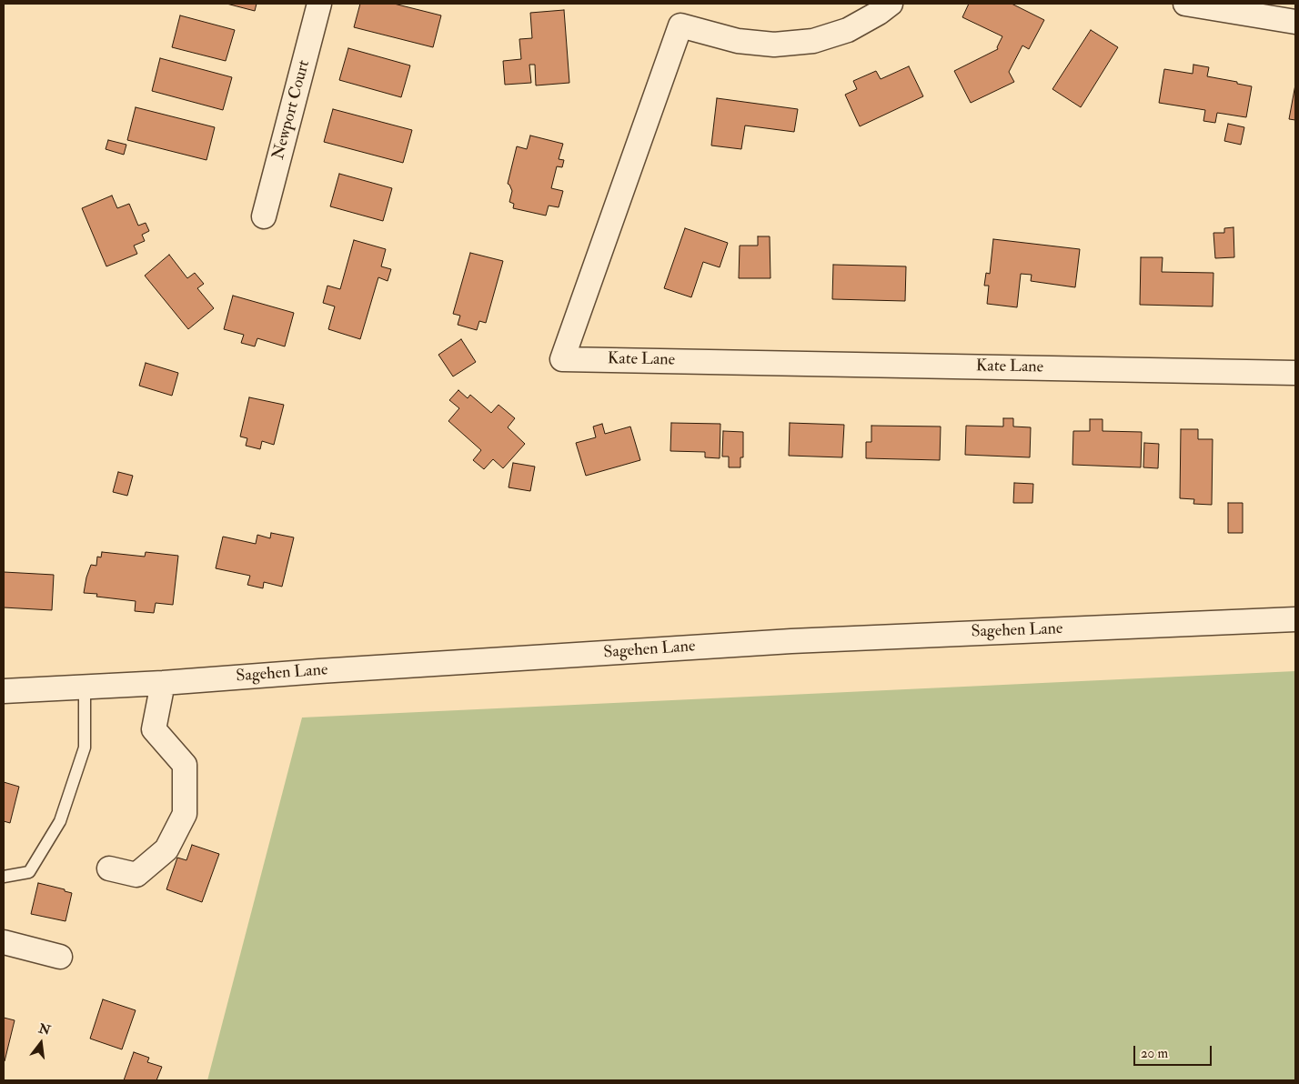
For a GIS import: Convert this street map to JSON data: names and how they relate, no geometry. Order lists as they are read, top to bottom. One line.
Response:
{"streets":{"street":["Newport Court","Kate Lane","Sagehen Lane"]},"scale_bar":"20 m","north":"top"}
